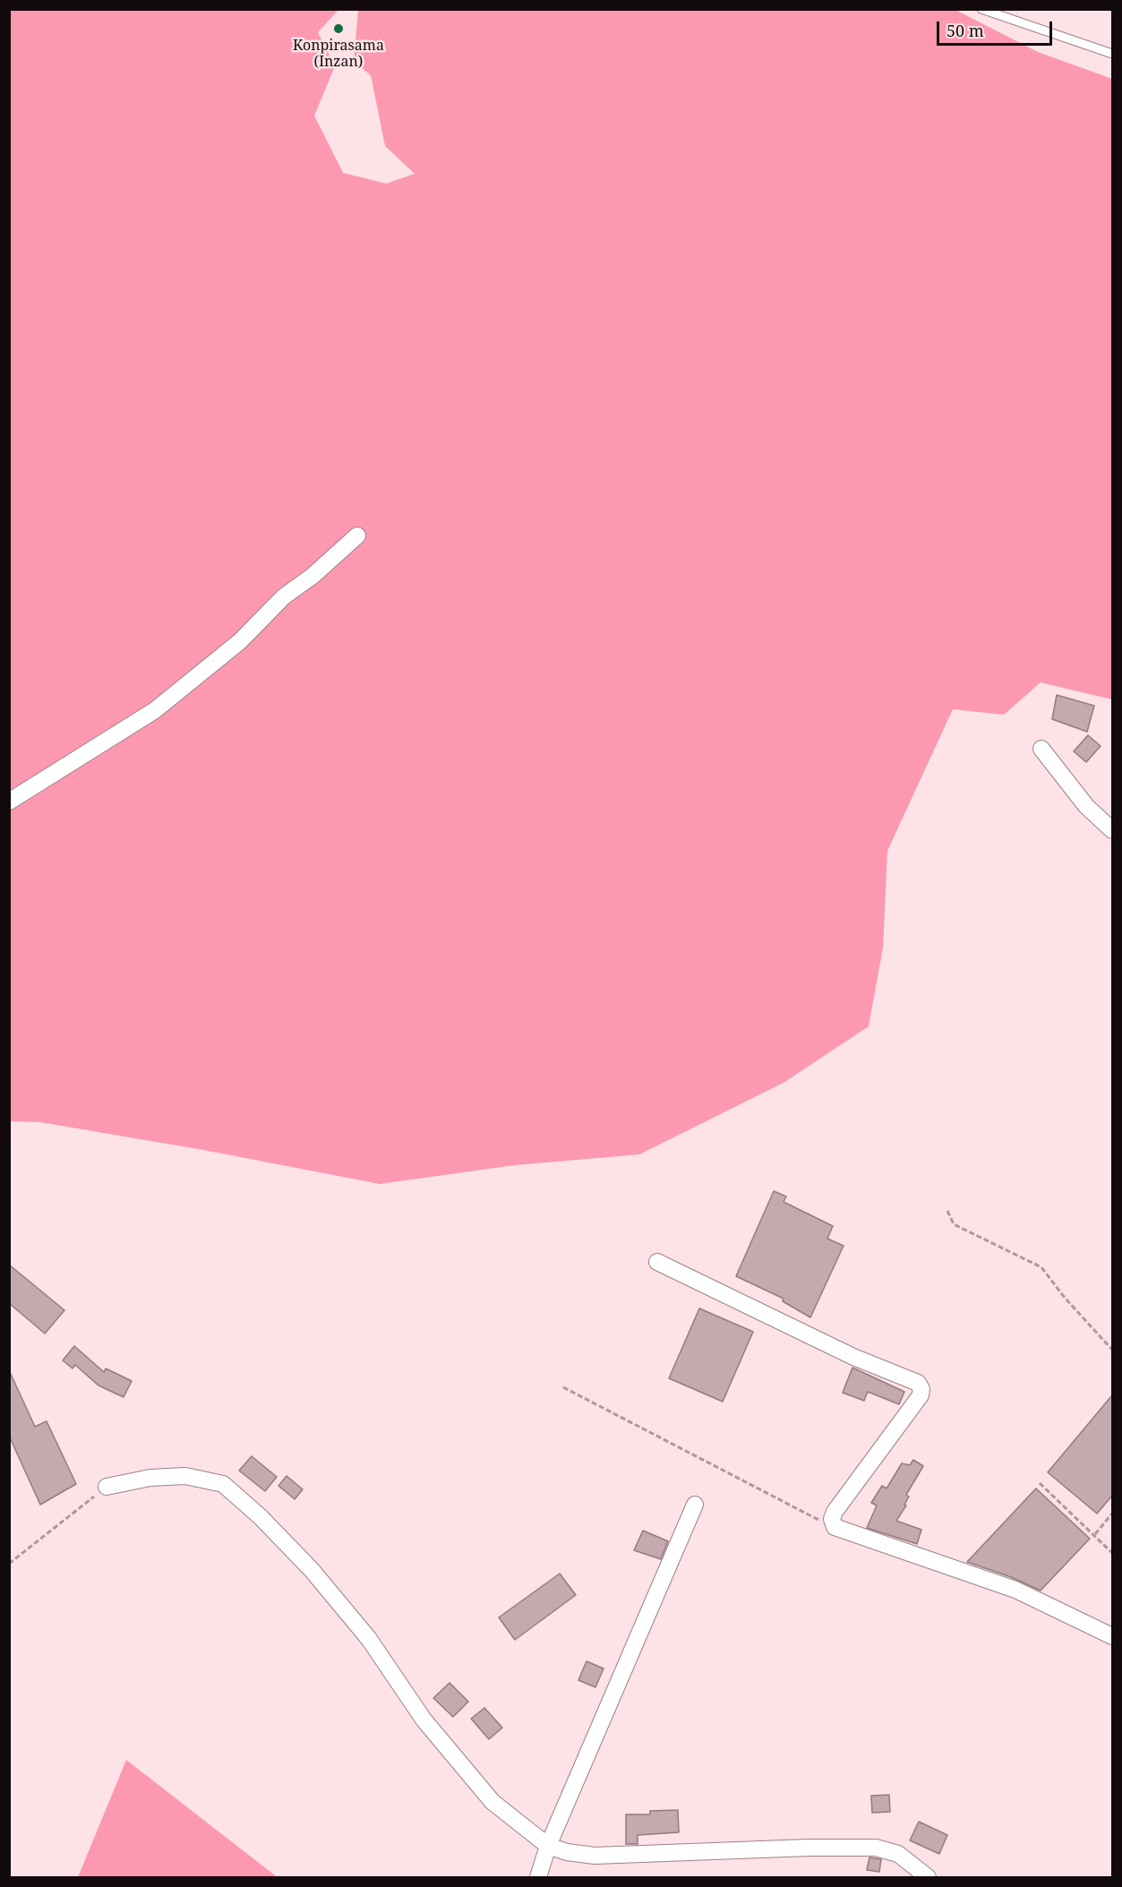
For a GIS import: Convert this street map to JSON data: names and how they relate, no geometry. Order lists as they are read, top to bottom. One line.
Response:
{"places":["Konpirasama (Inzan)"],"scale_bar":"50 m"}
